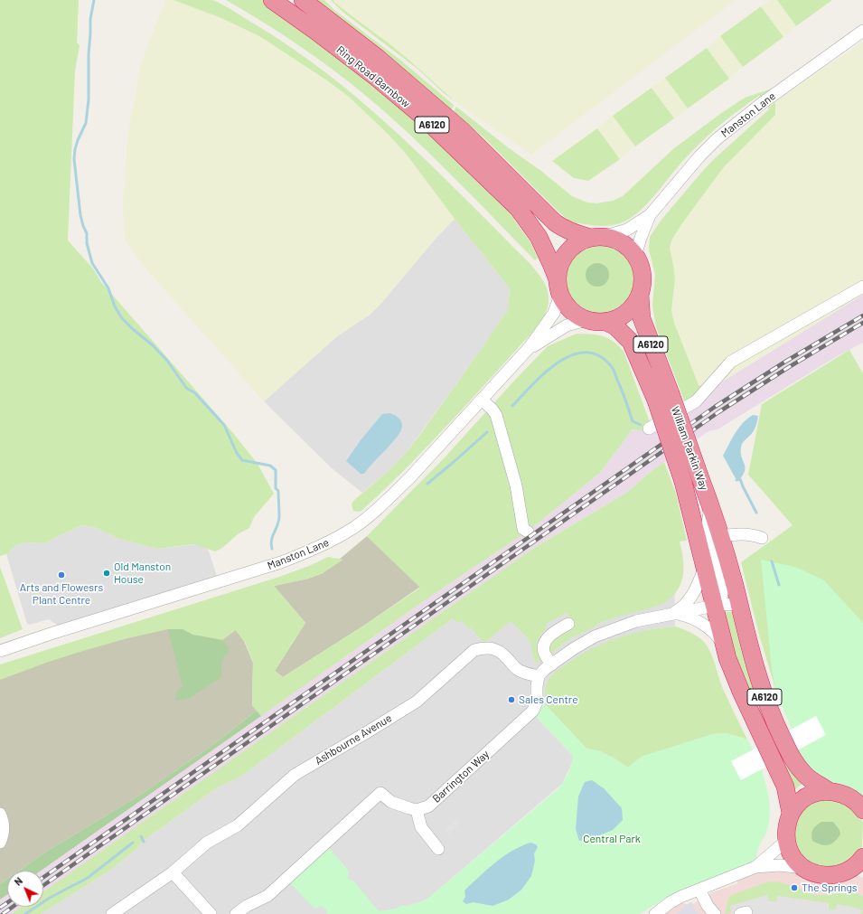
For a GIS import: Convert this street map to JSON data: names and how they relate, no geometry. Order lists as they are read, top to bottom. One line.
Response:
{"streets":{"highway":["Ring Road Barnbow","A6120","William Parkin Way"],"street":["Manston Lane","Ashbourne Avenue","Barrington Way"]},"crossings":[["Ring Road Barnbow","Manston Lane"],["Ring Road Barnbow","William Parkin Way"],["Manston Lane","William Parkin Way"],["Ashbourne Avenue","Barrington Way"]],"parks":["Central Park"],"places":["Old Manston House","Arts and Flowesrs Plant Centre","Sales Centre","The Springs"],"north":"top left"}
